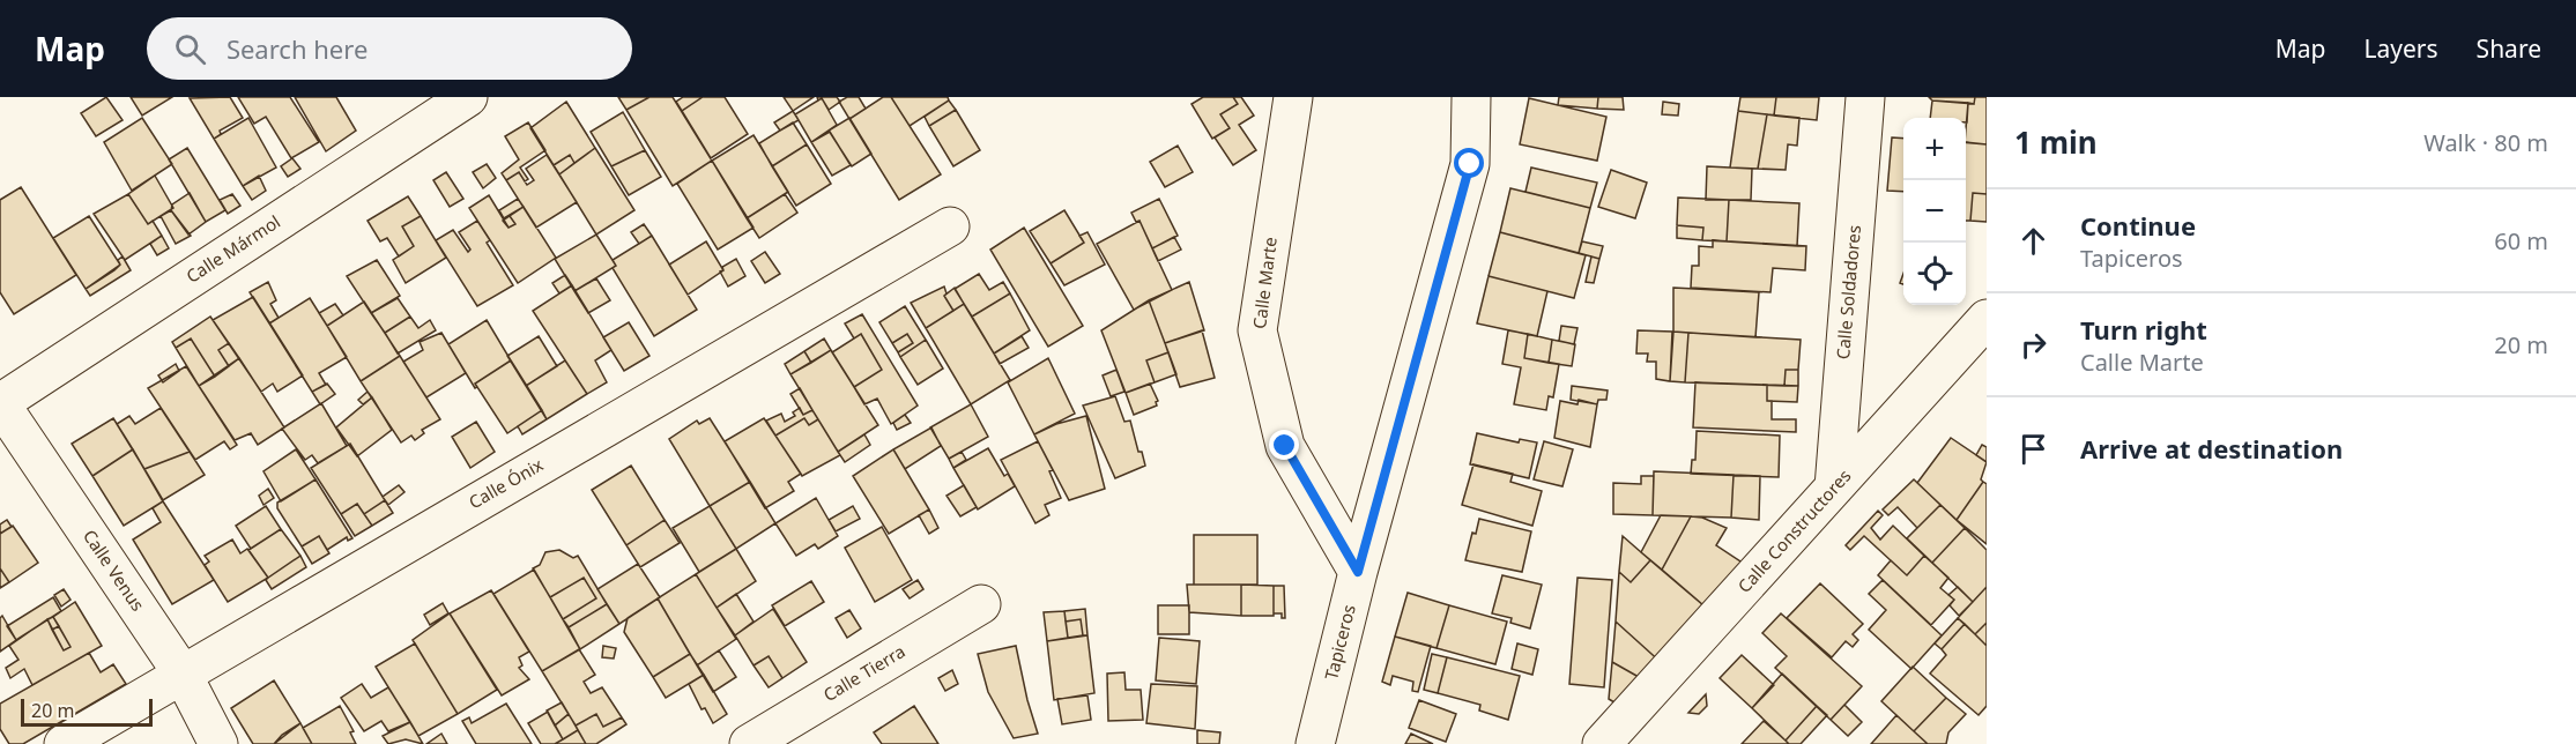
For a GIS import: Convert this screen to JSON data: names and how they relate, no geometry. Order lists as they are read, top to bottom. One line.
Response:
{"streets":{"street":["Calle Mármol","Calle Marte","Calle Soldadores","Calle Ónix","Calle Constructores","Calle Venus","Tapiceros","Calle Tierra"]},"crossings":[["Calle Mármol","Calle Venus"],["Calle Marte","Tapiceros"],["Calle Soldadores","Calle Constructores"],["Calle Ónix","Calle Venus"]],"scale_bar":"20 m","page":{"header":"Map","search":"Search here","nav":["Map","Layers","Share"],"heading":["1 min","Walk · 80 m"],"map_buttons":["+","−"],"list":[["Continue","Tapiceros","60 m"],["Turn right","Calle Marte","20 m"],"Arrive at destination"],"scale":"20 m"}}
